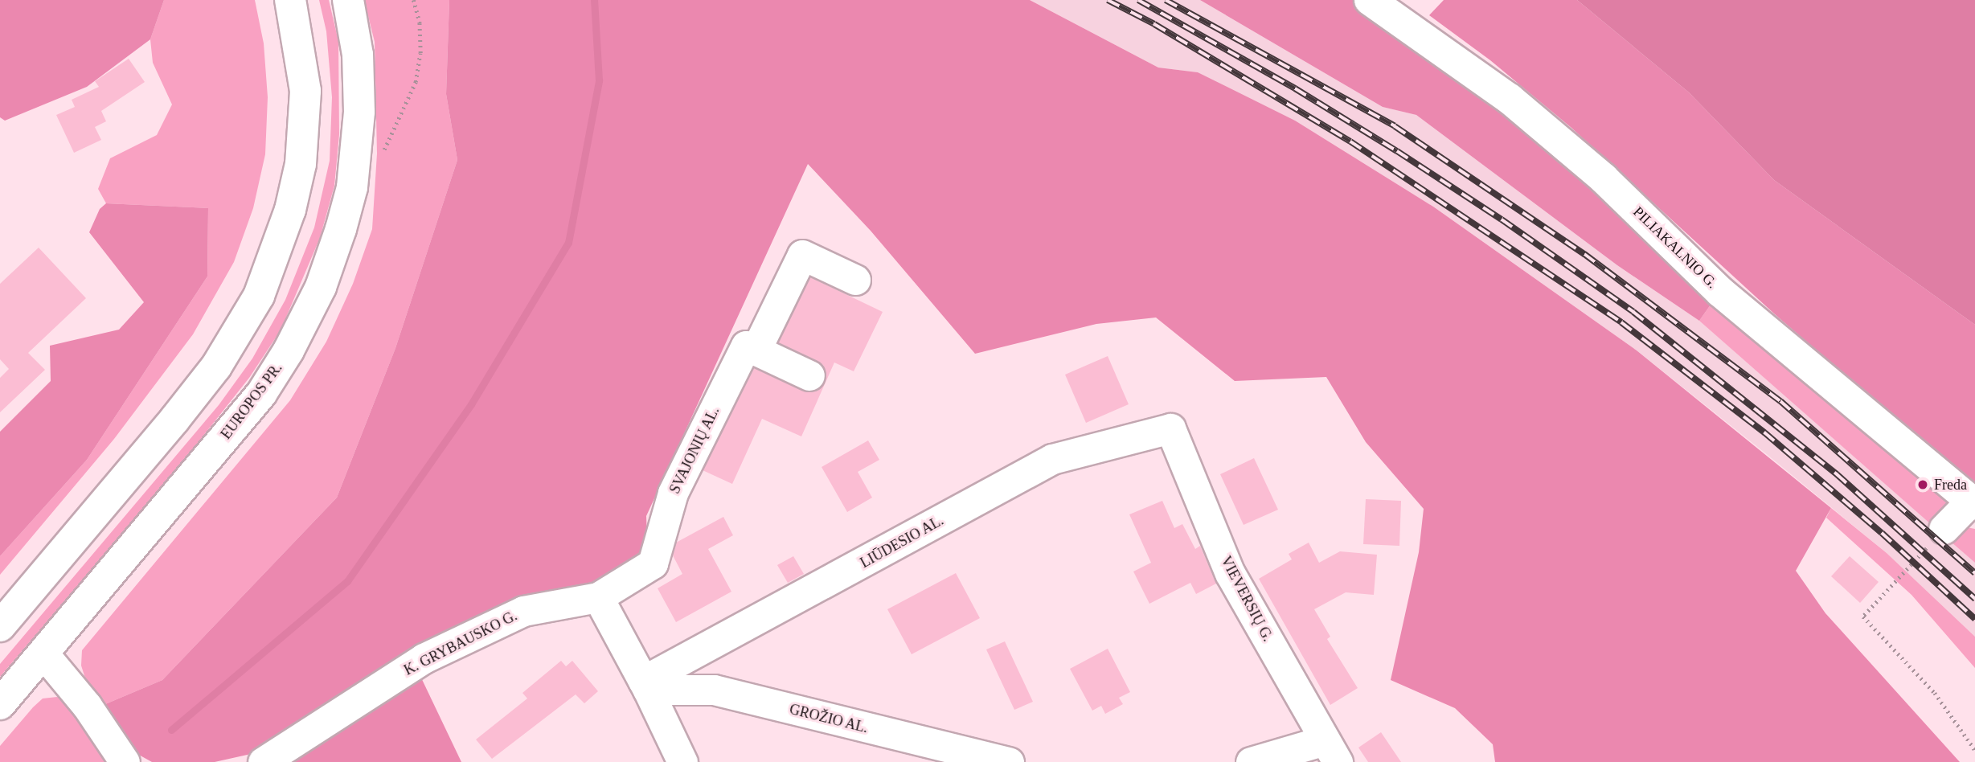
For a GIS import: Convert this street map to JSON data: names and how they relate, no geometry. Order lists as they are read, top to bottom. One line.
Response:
{"streets":{"main road":["PILIAKALNIO G.","EUROPOS PR."],"street":["SVAJONIŲ AL.","LIŪDESIO AL.","VIEVERSIŲ G.","K. GRYBAUSKO G.","GROŽIO AL."]},"crossings":[["SVAJONIŲ AL.","K. GRYBAUSKO G."],["LIŪDESIO AL.","VIEVERSIŲ G."],["LIŪDESIO AL.","GROŽIO AL."]],"places":["Freda"]}
